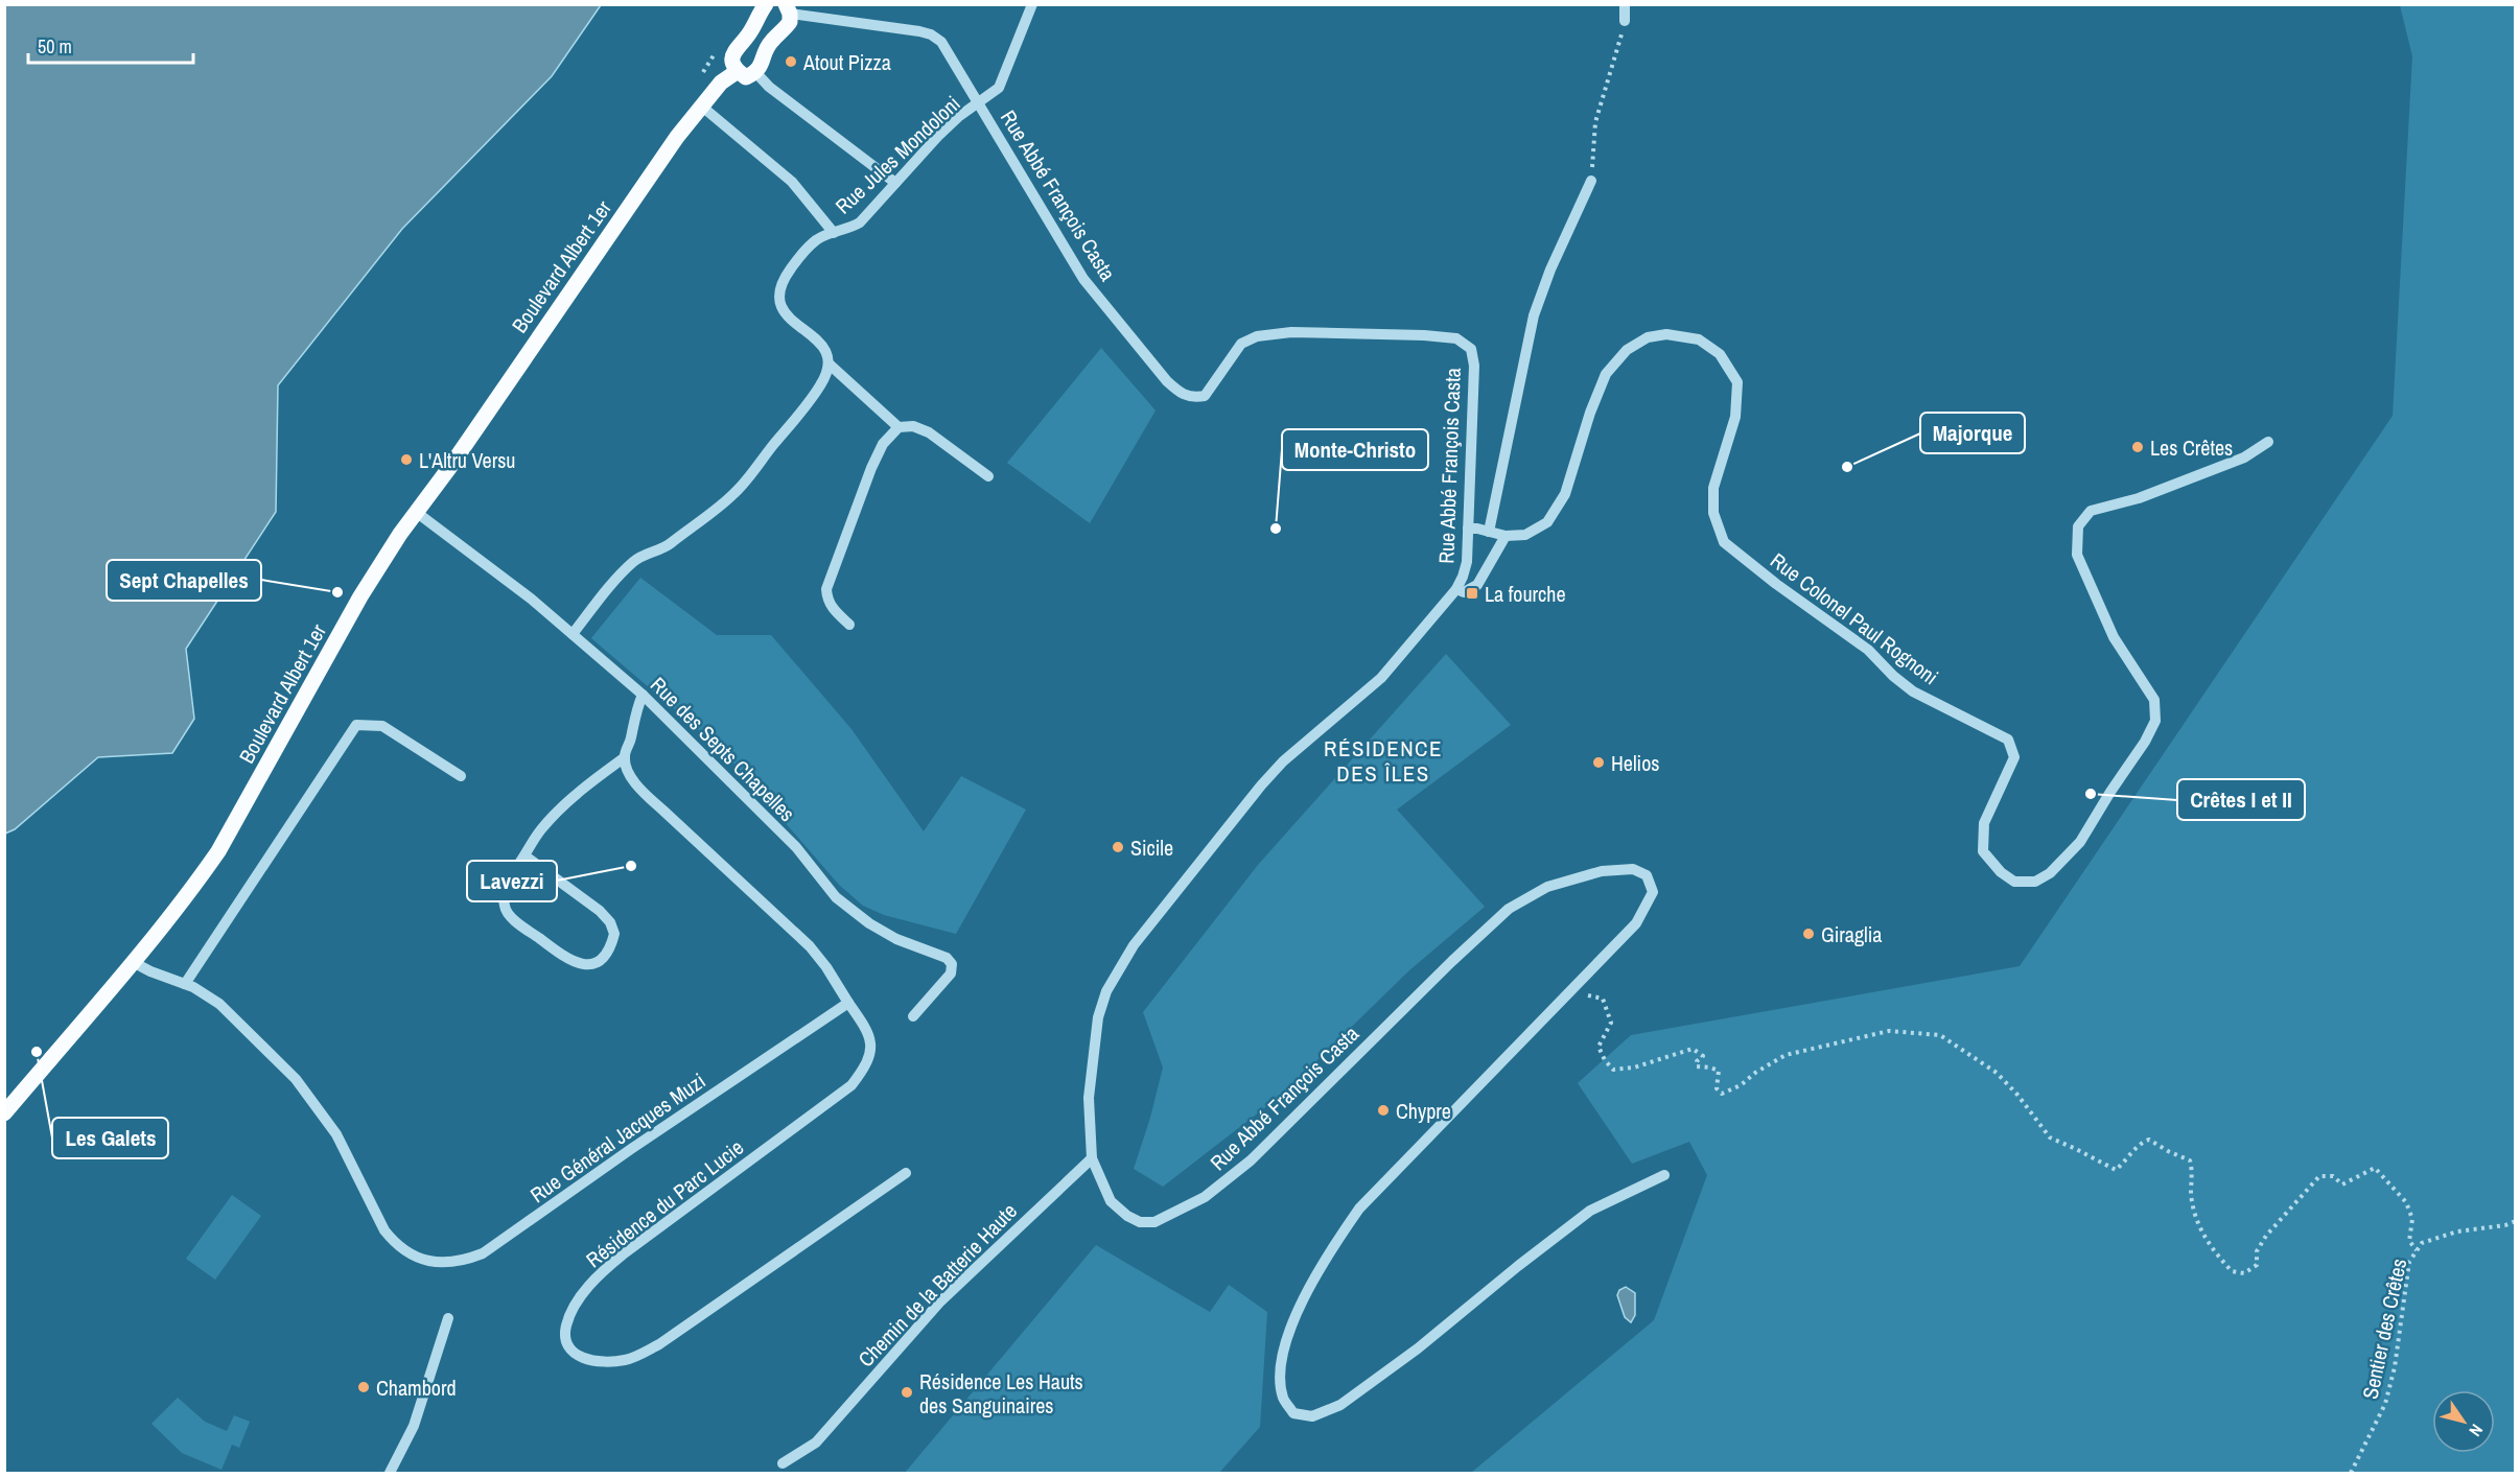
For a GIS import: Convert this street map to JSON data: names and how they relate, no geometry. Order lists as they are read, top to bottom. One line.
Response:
{"streets":{"main road":["Boulevard Albert 1er"],"street":["Rue Jules Mondoloni","Rue Abbé François Casta","Rue Colonel Paul Rognoni","Rue des Septs Chapelles","Rue Général Jacques Muzi","Résidence du Parc Lucie","Chemin de la Batterie Haute"],"path":["Sentier des Crêtes"]},"crossings":[["Rue Jules Mondoloni","Rue Abbé François Casta"],["Rue Abbé François Casta","Rue Colonel Paul Rognoni"],["Rue Abbé François Casta","Chemin de la Batterie Haute"],["Boulevard Albert 1er","Rue des Septs Chapelles"],["Boulevard Albert 1er","Rue Général Jacques Muzi"],["Rue Général Jacques Muzi","Résidence du Parc Lucie"]],"districts":["RÉSIDENCE DES ÎLES"],"places":{"other":["Atout Pizza","Les Crêtes","L'Altru Versu","Majorque","Monte-Christo","Sept Chapelles","Helios","Crêtes I et II","Sicile","Lavezzi","Giraglia","Les Galets","Chypre","Chambord","Résidence Les Hauts des Sanguinaires"],"transit":["La fourche"]},"scale_bar":"50 m","north":"bottom right"}
